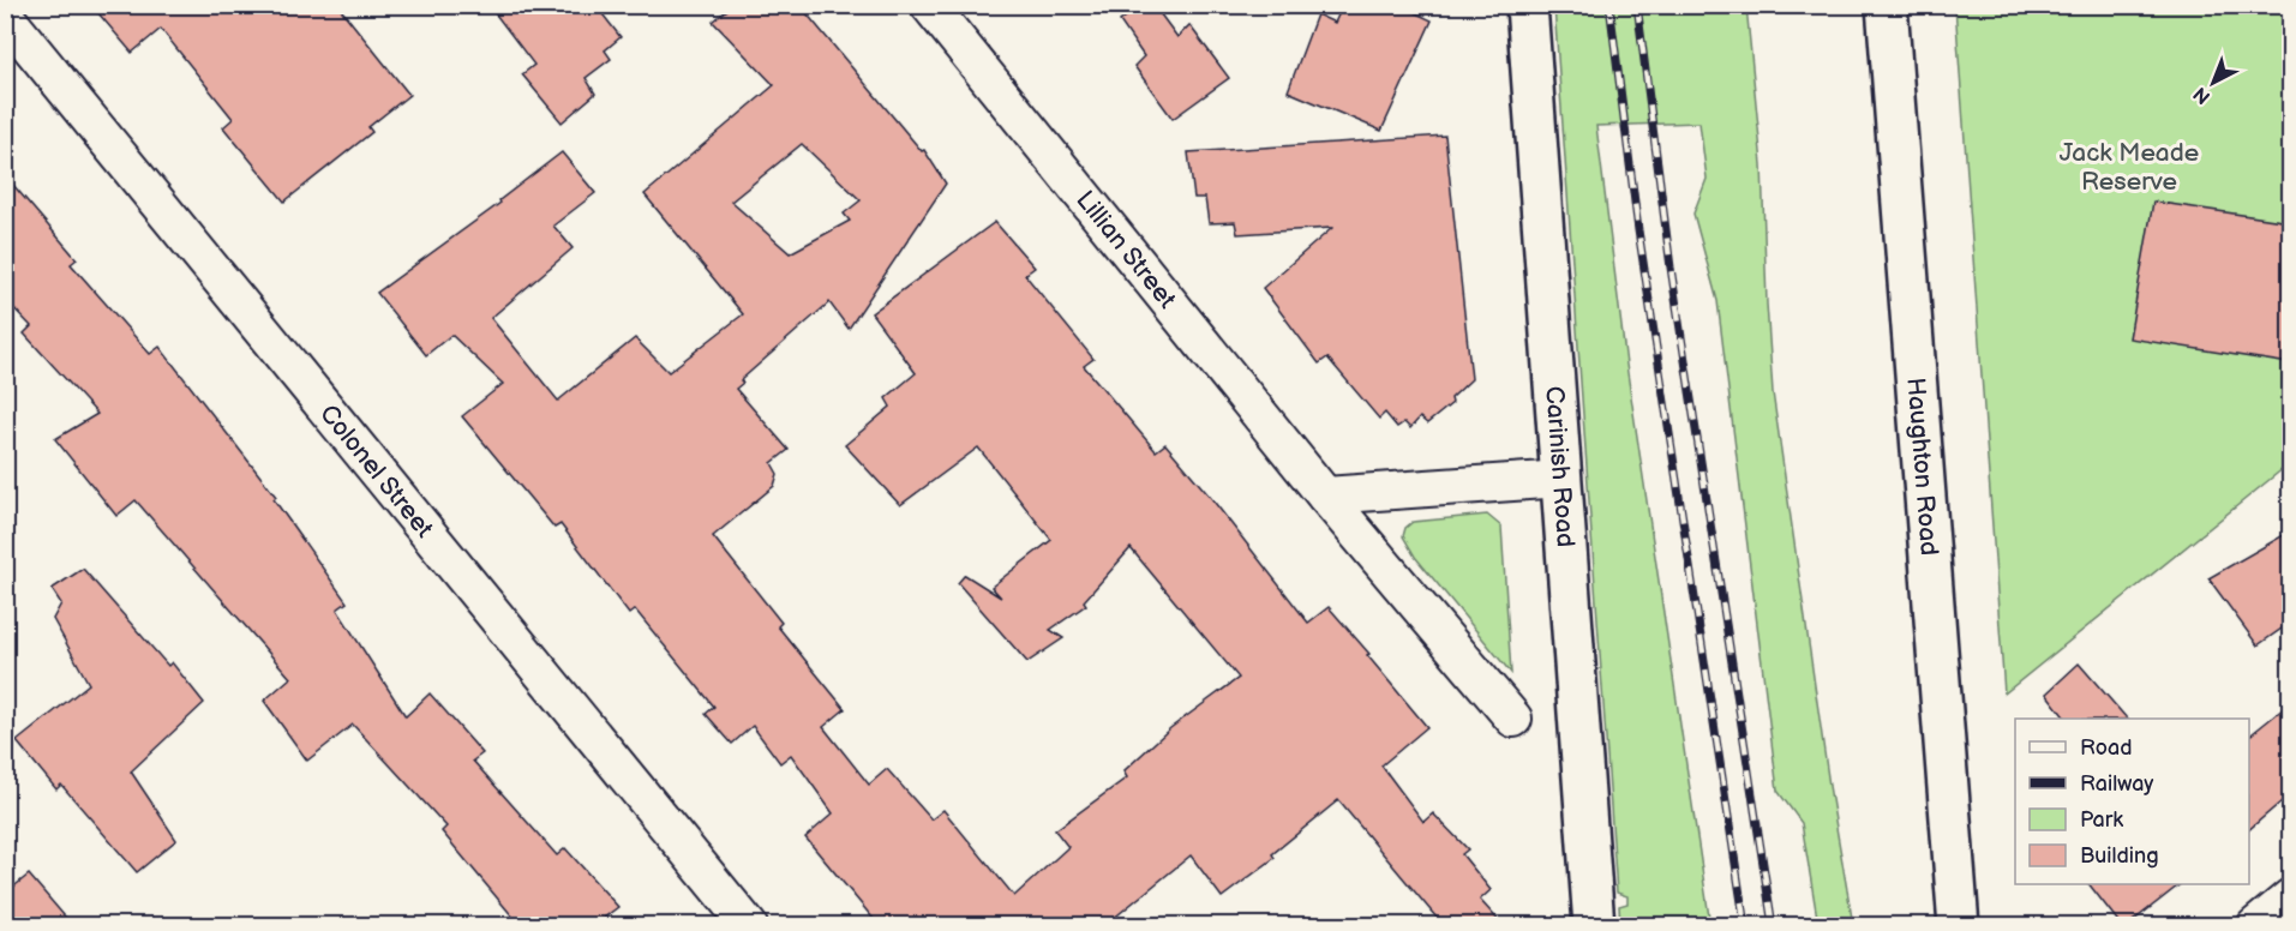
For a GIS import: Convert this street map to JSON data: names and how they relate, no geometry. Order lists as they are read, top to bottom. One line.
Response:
{"streets":{"street":["Lillian Street","Carinish Road","Haughton Road","Colonel Street"]},"parks":["Jack Meade Reserve"],"legend":["Road","Railway","Park","Building"],"north":"bottom left"}
